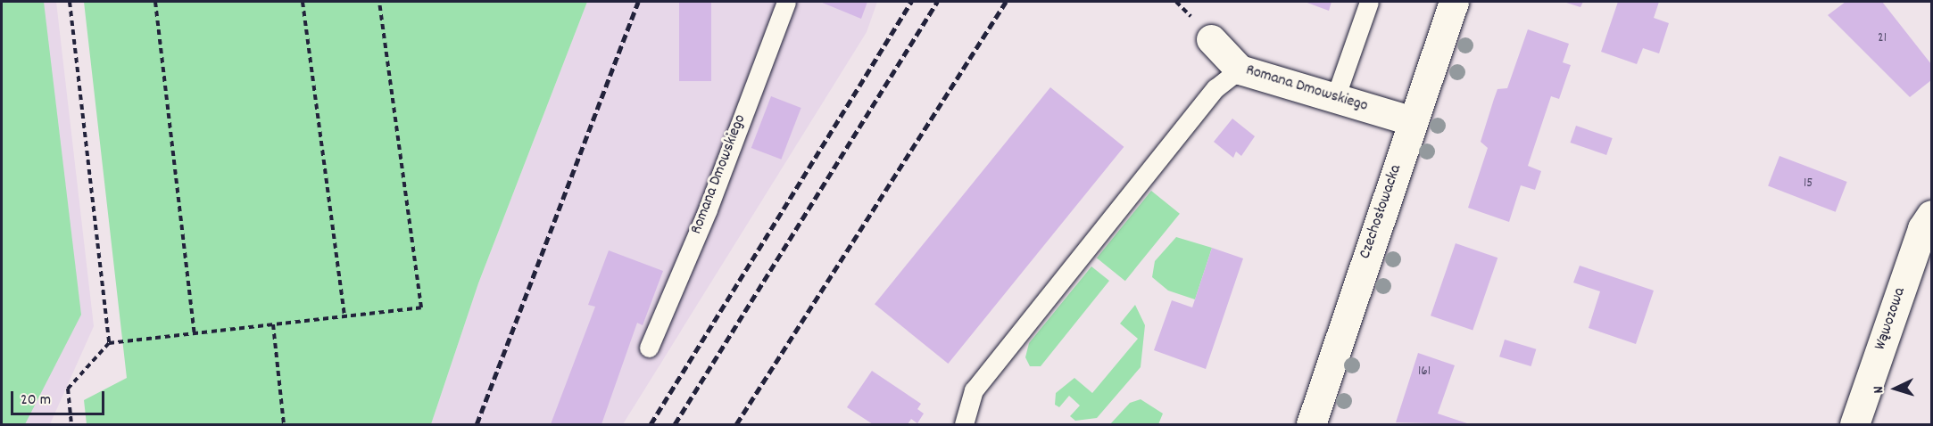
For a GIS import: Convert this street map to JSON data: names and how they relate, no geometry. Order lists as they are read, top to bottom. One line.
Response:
{"streets":{"street":["Romana Dmowskiego","Czechosłowacka","Wąwozowa"]},"crossings":[["Romana Dmowskiego","Czechosłowacka"]],"house_numbers":["21","15","161"],"scale_bar":"20 m","north":"left"}
